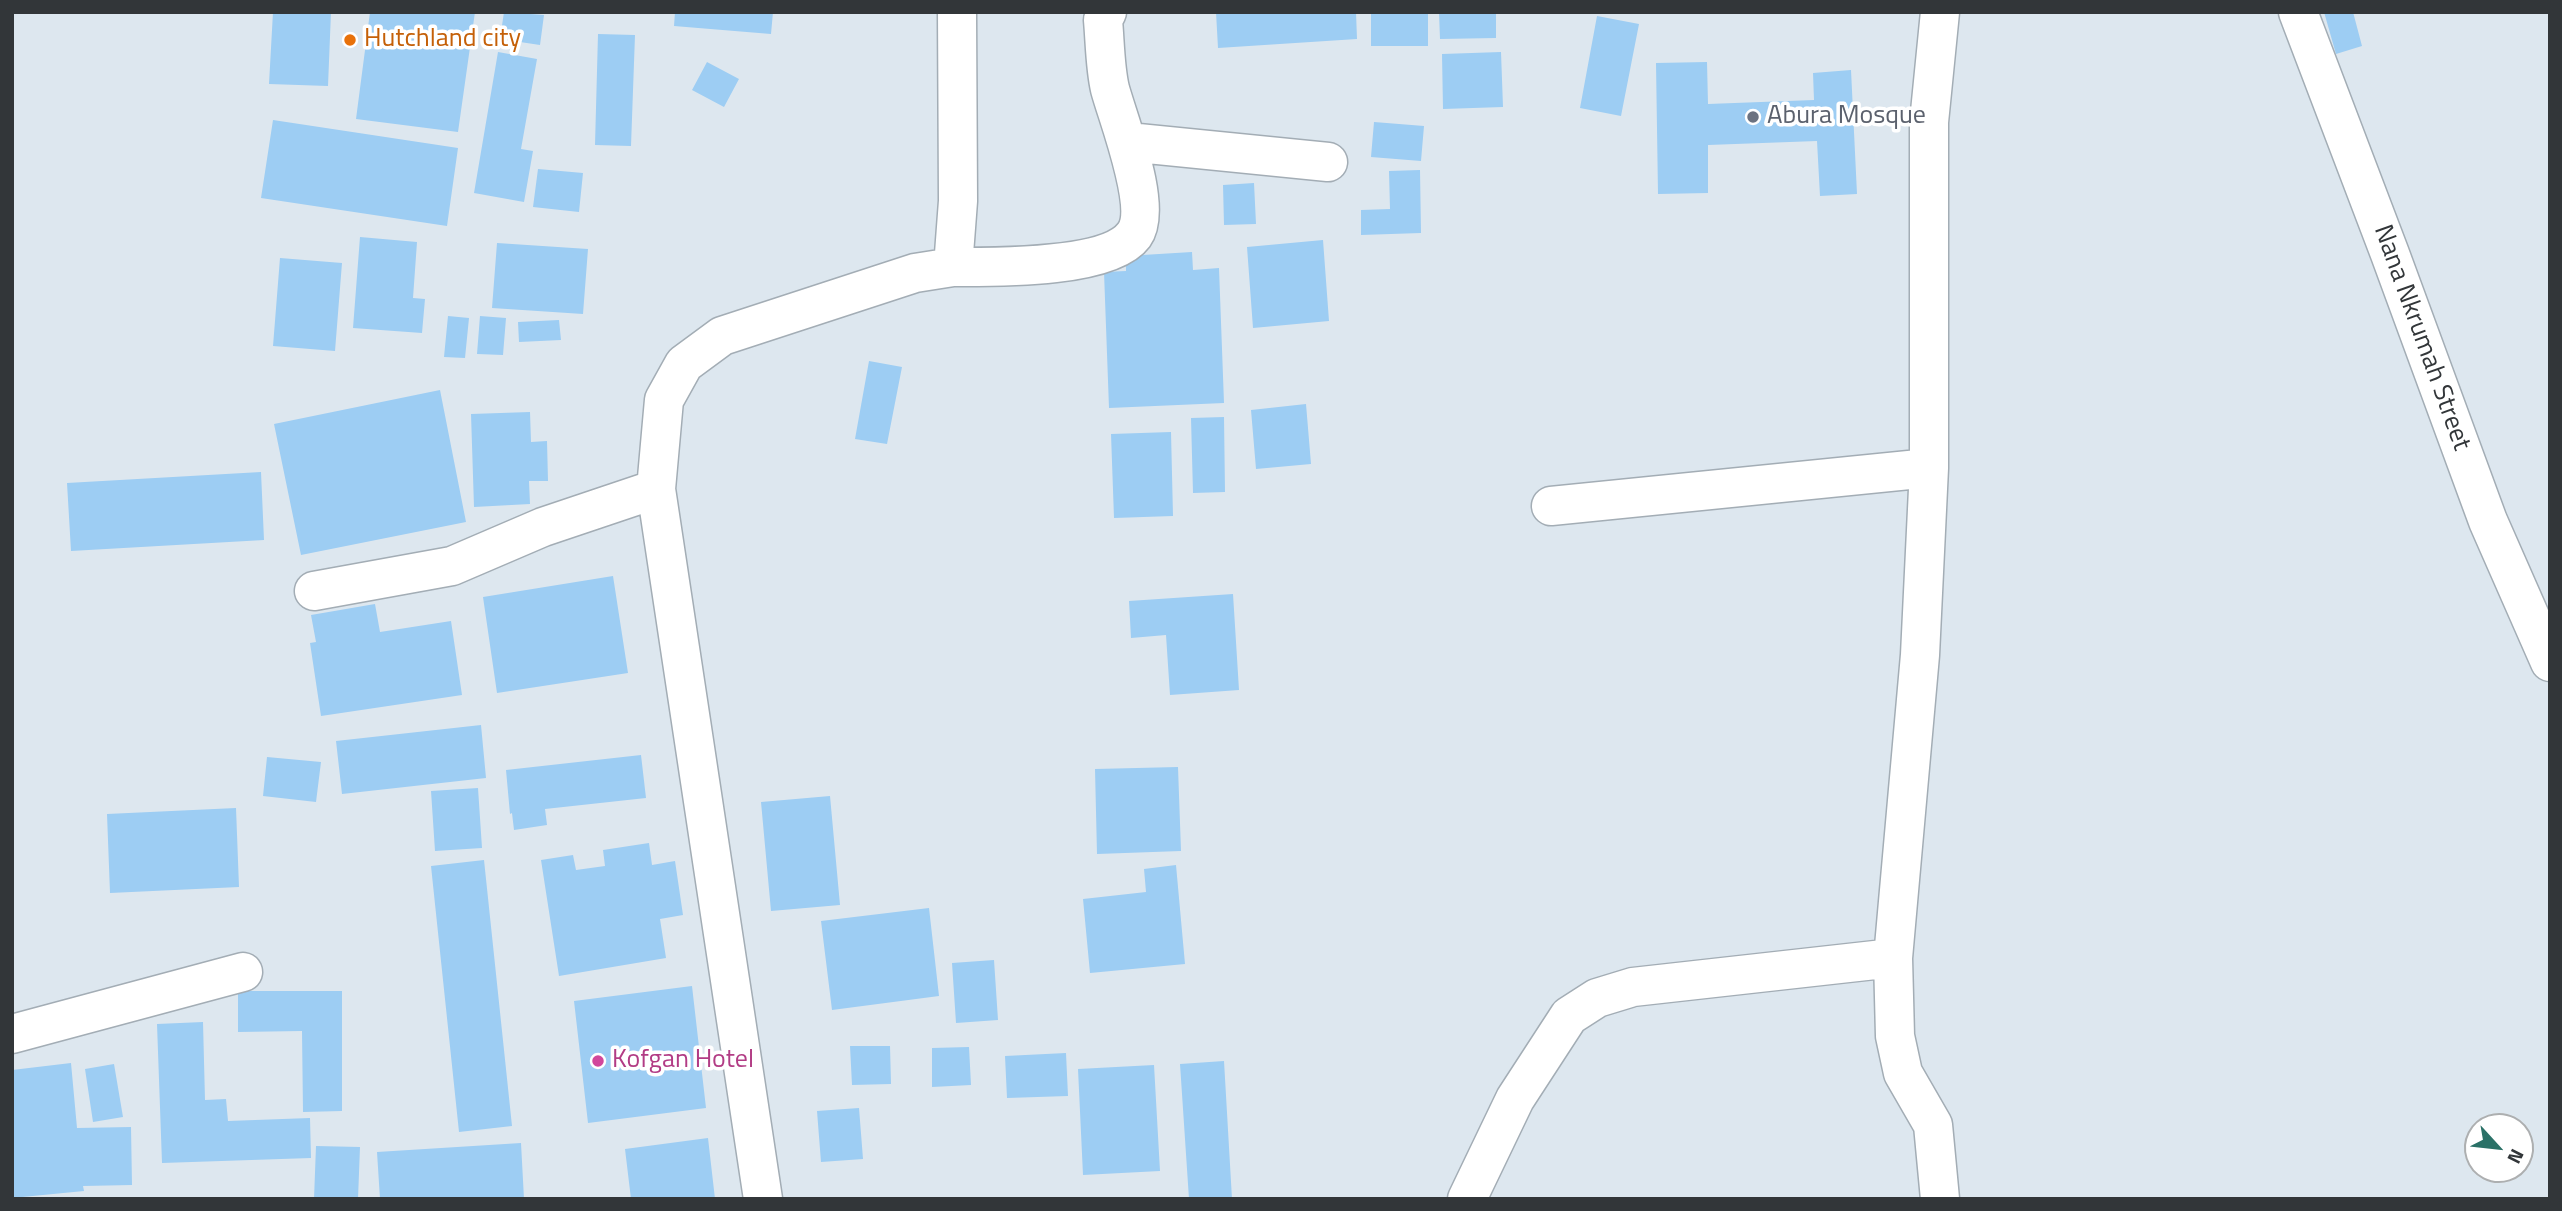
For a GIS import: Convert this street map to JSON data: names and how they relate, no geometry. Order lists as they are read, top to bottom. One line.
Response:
{"streets":{"street":["Nana Nkrumah Street"]},"places":["Hutchland city","Abura Mosque","Kofgan Hotel"],"north":"bottom right"}
